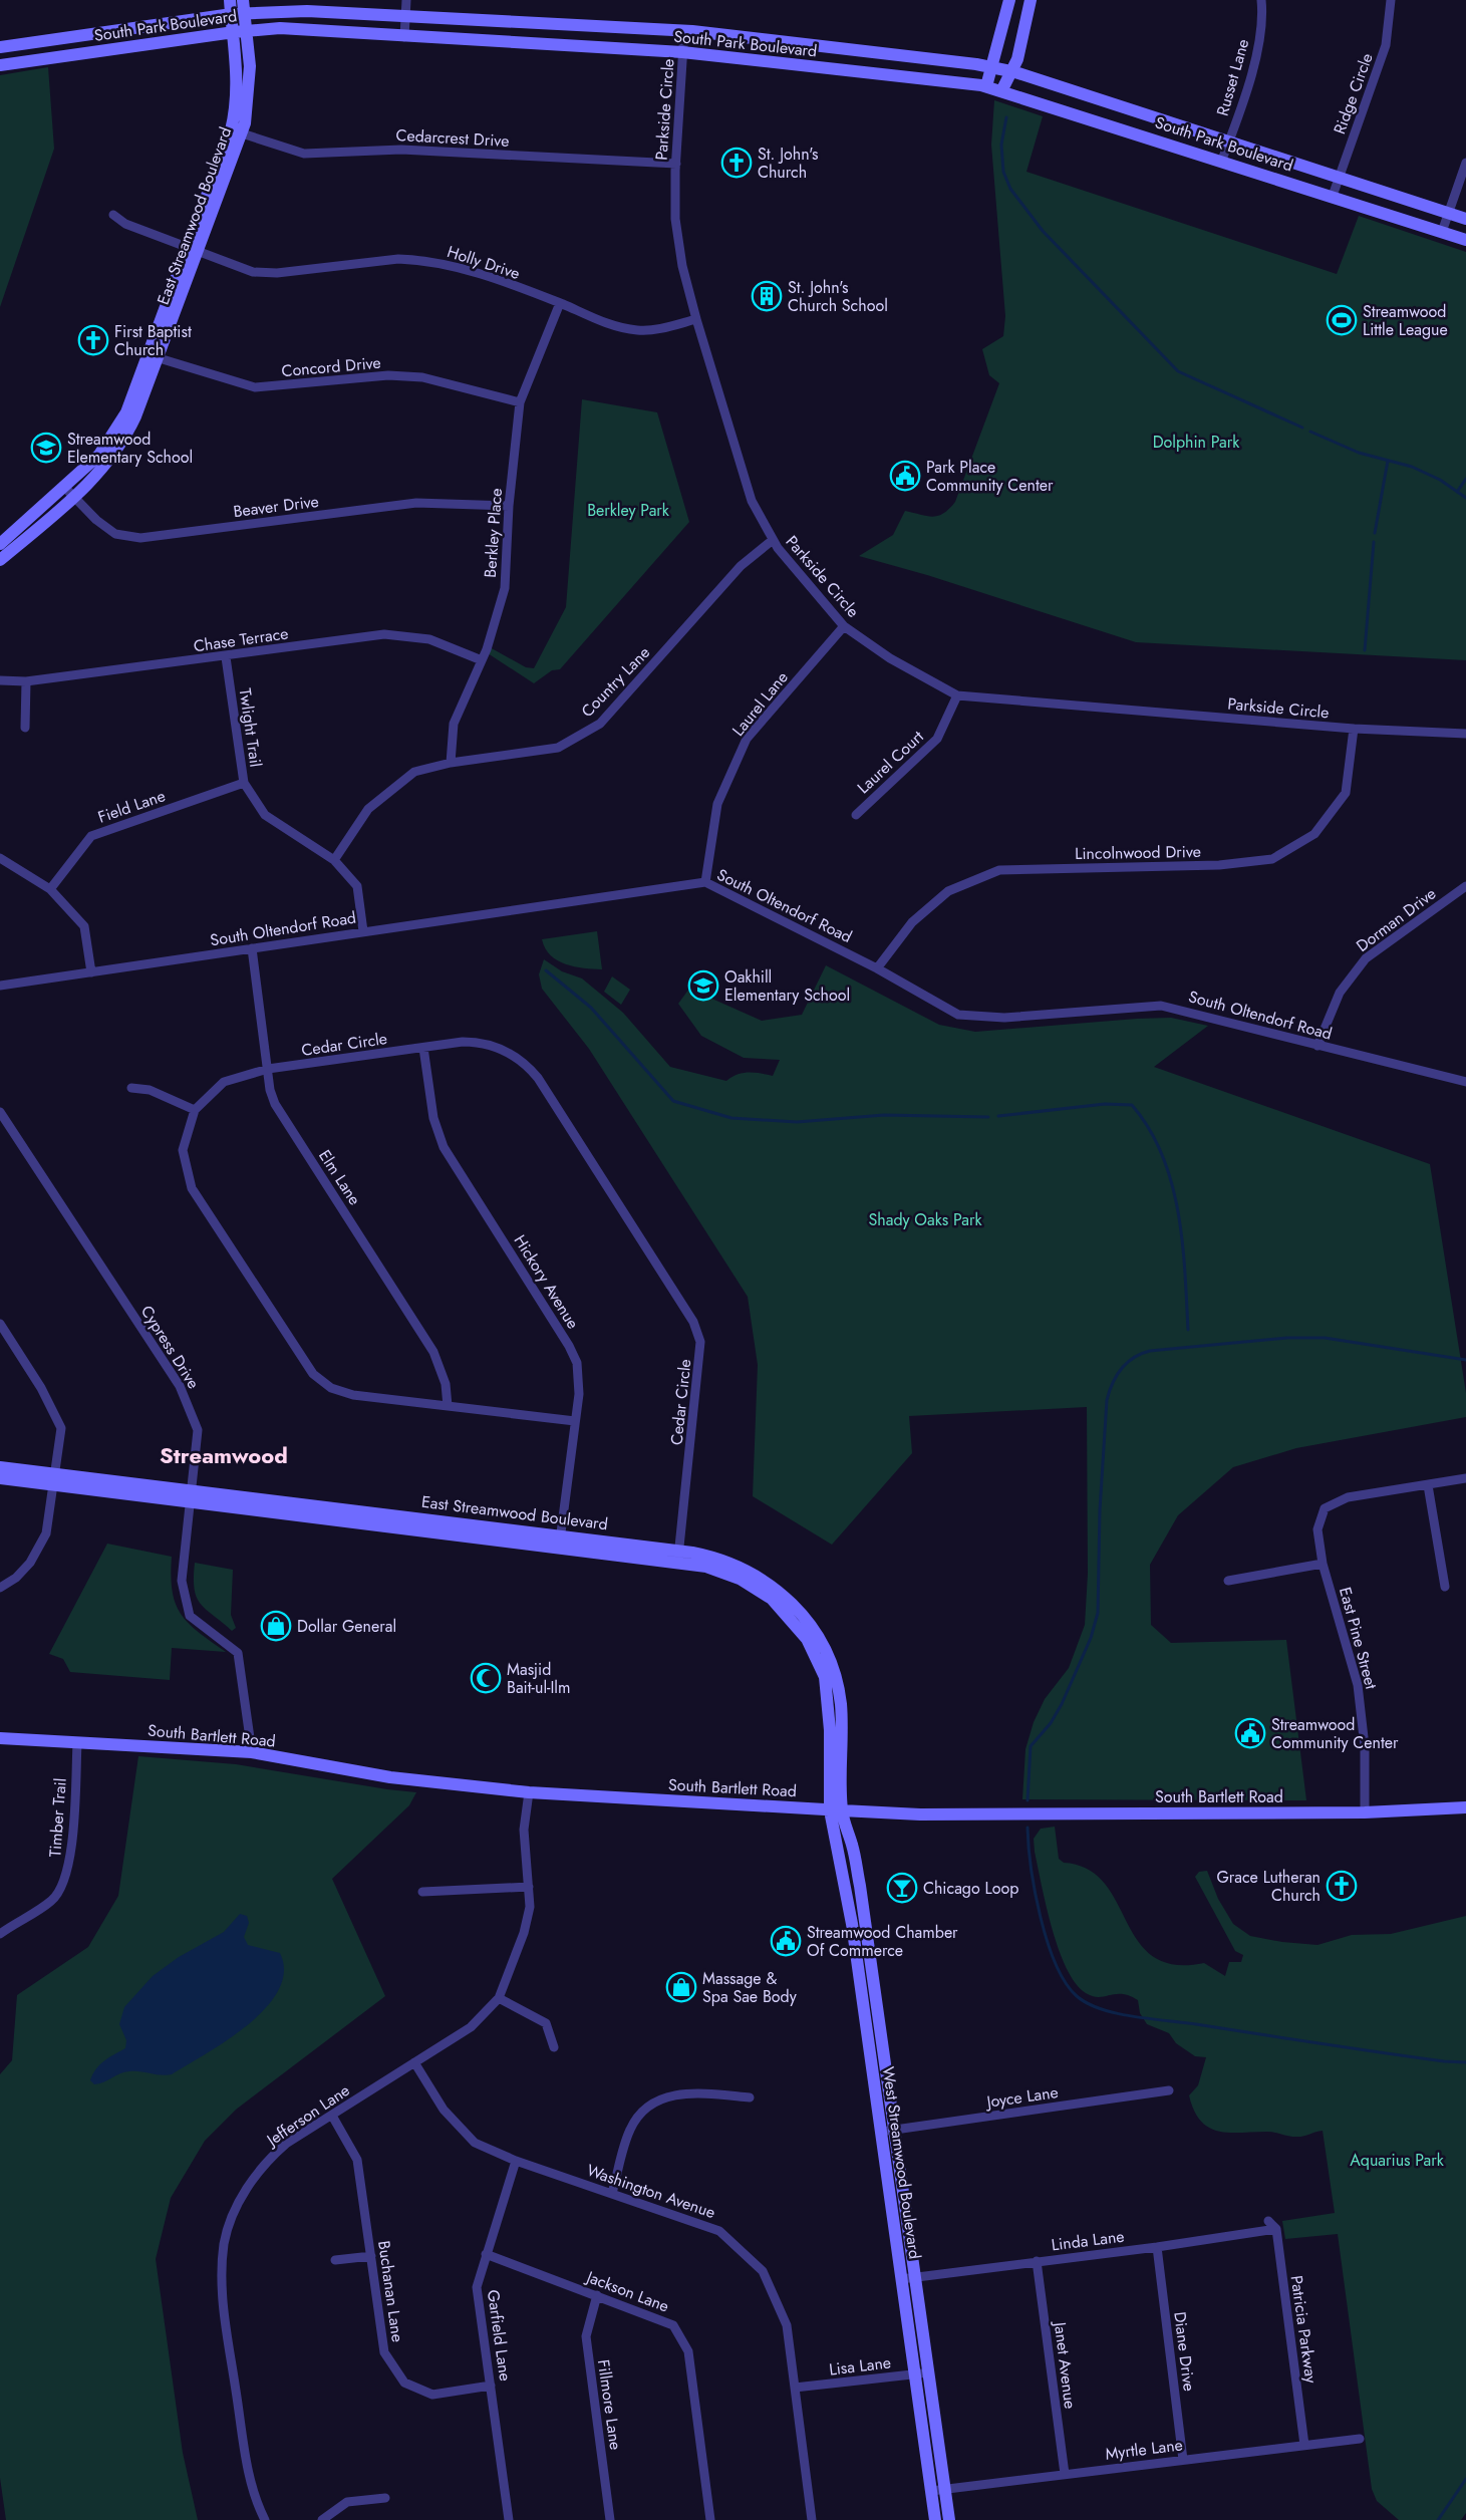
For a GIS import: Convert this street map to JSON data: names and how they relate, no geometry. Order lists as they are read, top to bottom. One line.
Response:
{"streets":{"street":["South Park Boulevard","Russet Lane","Ridge Circle","Parkside Circle","Cedarcrest Drive","East Streamwood Boulevard","Holly Drive","Concord Drive","Beaver Drive","Berkley Place","Chase Terrace","Country Lane","Laurel Lane","Twlight Trail","Laurel Court","Field Lane","Lincolnwood Drive","South Oltendorf Road","Dorman Drive","Cedar Circle","Elm Lane","Hickory Avenue","Cypress Drive","East Pine Street","South Bartlett Road","Timber Trail","Joyce Lane","Jefferson Lane","West Streamwood Boulevard","Washington Avenue","Linda Lane","Buchanan Lane","Jackson Lane","Patricia Parkway","Garfield Lane","Diane Drive","Lisa Lane","Janet Avenue","Fillmore Lane","Myrtle Lane"]},"crossings":[["South Park Boulevard","Russet Lane"],["South Park Boulevard","Ridge Circle"],["South Park Boulevard","Parkside Circle"],["South Park Boulevard","East Streamwood Boulevard"],["Parkside Circle","Cedarcrest Drive"],["Parkside Circle","Holly Drive"],["Parkside Circle","Country Lane"],["Parkside Circle","Laurel Lane"],["Parkside Circle","Laurel Court"],["Parkside Circle","Lincolnwood Drive"],["Cedarcrest Drive","East Streamwood Boulevard"],["East Streamwood Boulevard","Holly Drive"],["East Streamwood Boulevard","Concord Drive"],["East Streamwood Boulevard","Beaver Drive"],["East Streamwood Boulevard","Cedar Circle"],["East Streamwood Boulevard","Hickory Avenue"],["East Streamwood Boulevard","Cypress Drive"],["East Streamwood Boulevard","South Bartlett Road"],["East Streamwood Boulevard","West Streamwood Boulevard"],["Holly Drive","Berkley Place"],["Concord Drive","Berkley Place"],["Beaver Drive","Berkley Place"],["Berkley Place","Chase Terrace"],["Berkley Place","Country Lane"],["Chase Terrace","Twlight Trail"],["Country Lane","Twlight Trail"],["Laurel Lane","South Oltendorf Road"],["Twlight Trail","Field Lane"],["Twlight Trail","South Oltendorf Road"],["Lincolnwood Drive","South Oltendorf Road"],["South Oltendorf Road","Dorman Drive"],["South Oltendorf Road","Elm Lane"],["Cedar Circle","Elm Lane"],["Cedar Circle","Hickory Avenue"],["Cypress Drive","South Bartlett Road"],["East Pine Street","South Bartlett Road"],["South Bartlett Road","Timber Trail"],["South Bartlett Road","Jefferson Lane"],["South Bartlett Road","West Streamwood Boulevard"],["Joyce Lane","West Streamwood Boulevard"],["Jefferson Lane","Washington Avenue"],["Jefferson Lane","Buchanan Lane"],["West Streamwood Boulevard","Linda Lane"],["West Streamwood Boulevard","Lisa Lane"],["West Streamwood Boulevard","Myrtle Lane"],["Washington Avenue","Garfield Lane"],["Washington Avenue","Lisa Lane"],["Linda Lane","Patricia Parkway"],["Linda Lane","Diane Drive"],["Linda Lane","Janet Avenue"],["Buchanan Lane","Garfield Lane"],["Jackson Lane","Garfield Lane"],["Jackson Lane","Fillmore Lane"],["Patricia Parkway","Myrtle Lane"],["Diane Drive","Myrtle Lane"],["Janet Avenue","Myrtle Lane"]],"districts":["Streamwood"],"parks":["Dolphin Park","Berkley Park","Shady Oaks Park","Aquarius Park"],"places":{"church":["St. John's Church","First Baptist Church","Grace Lutheran Church"],"building":["St. John's Church School"],"sports":["Streamwood Little League"],"school or university":["Streamwood Elementary School","Oakhill Elementary School"],"public building":["Park Place Community Center","Streamwood Community Center","Streamwood Chamber Of Commerce"],"shop":["Dollar General","Massage & Spa Sae Body"],"mosque":["Masjid Bait-ul-Ilm"],"bar":["Chicago Loop"]}}
